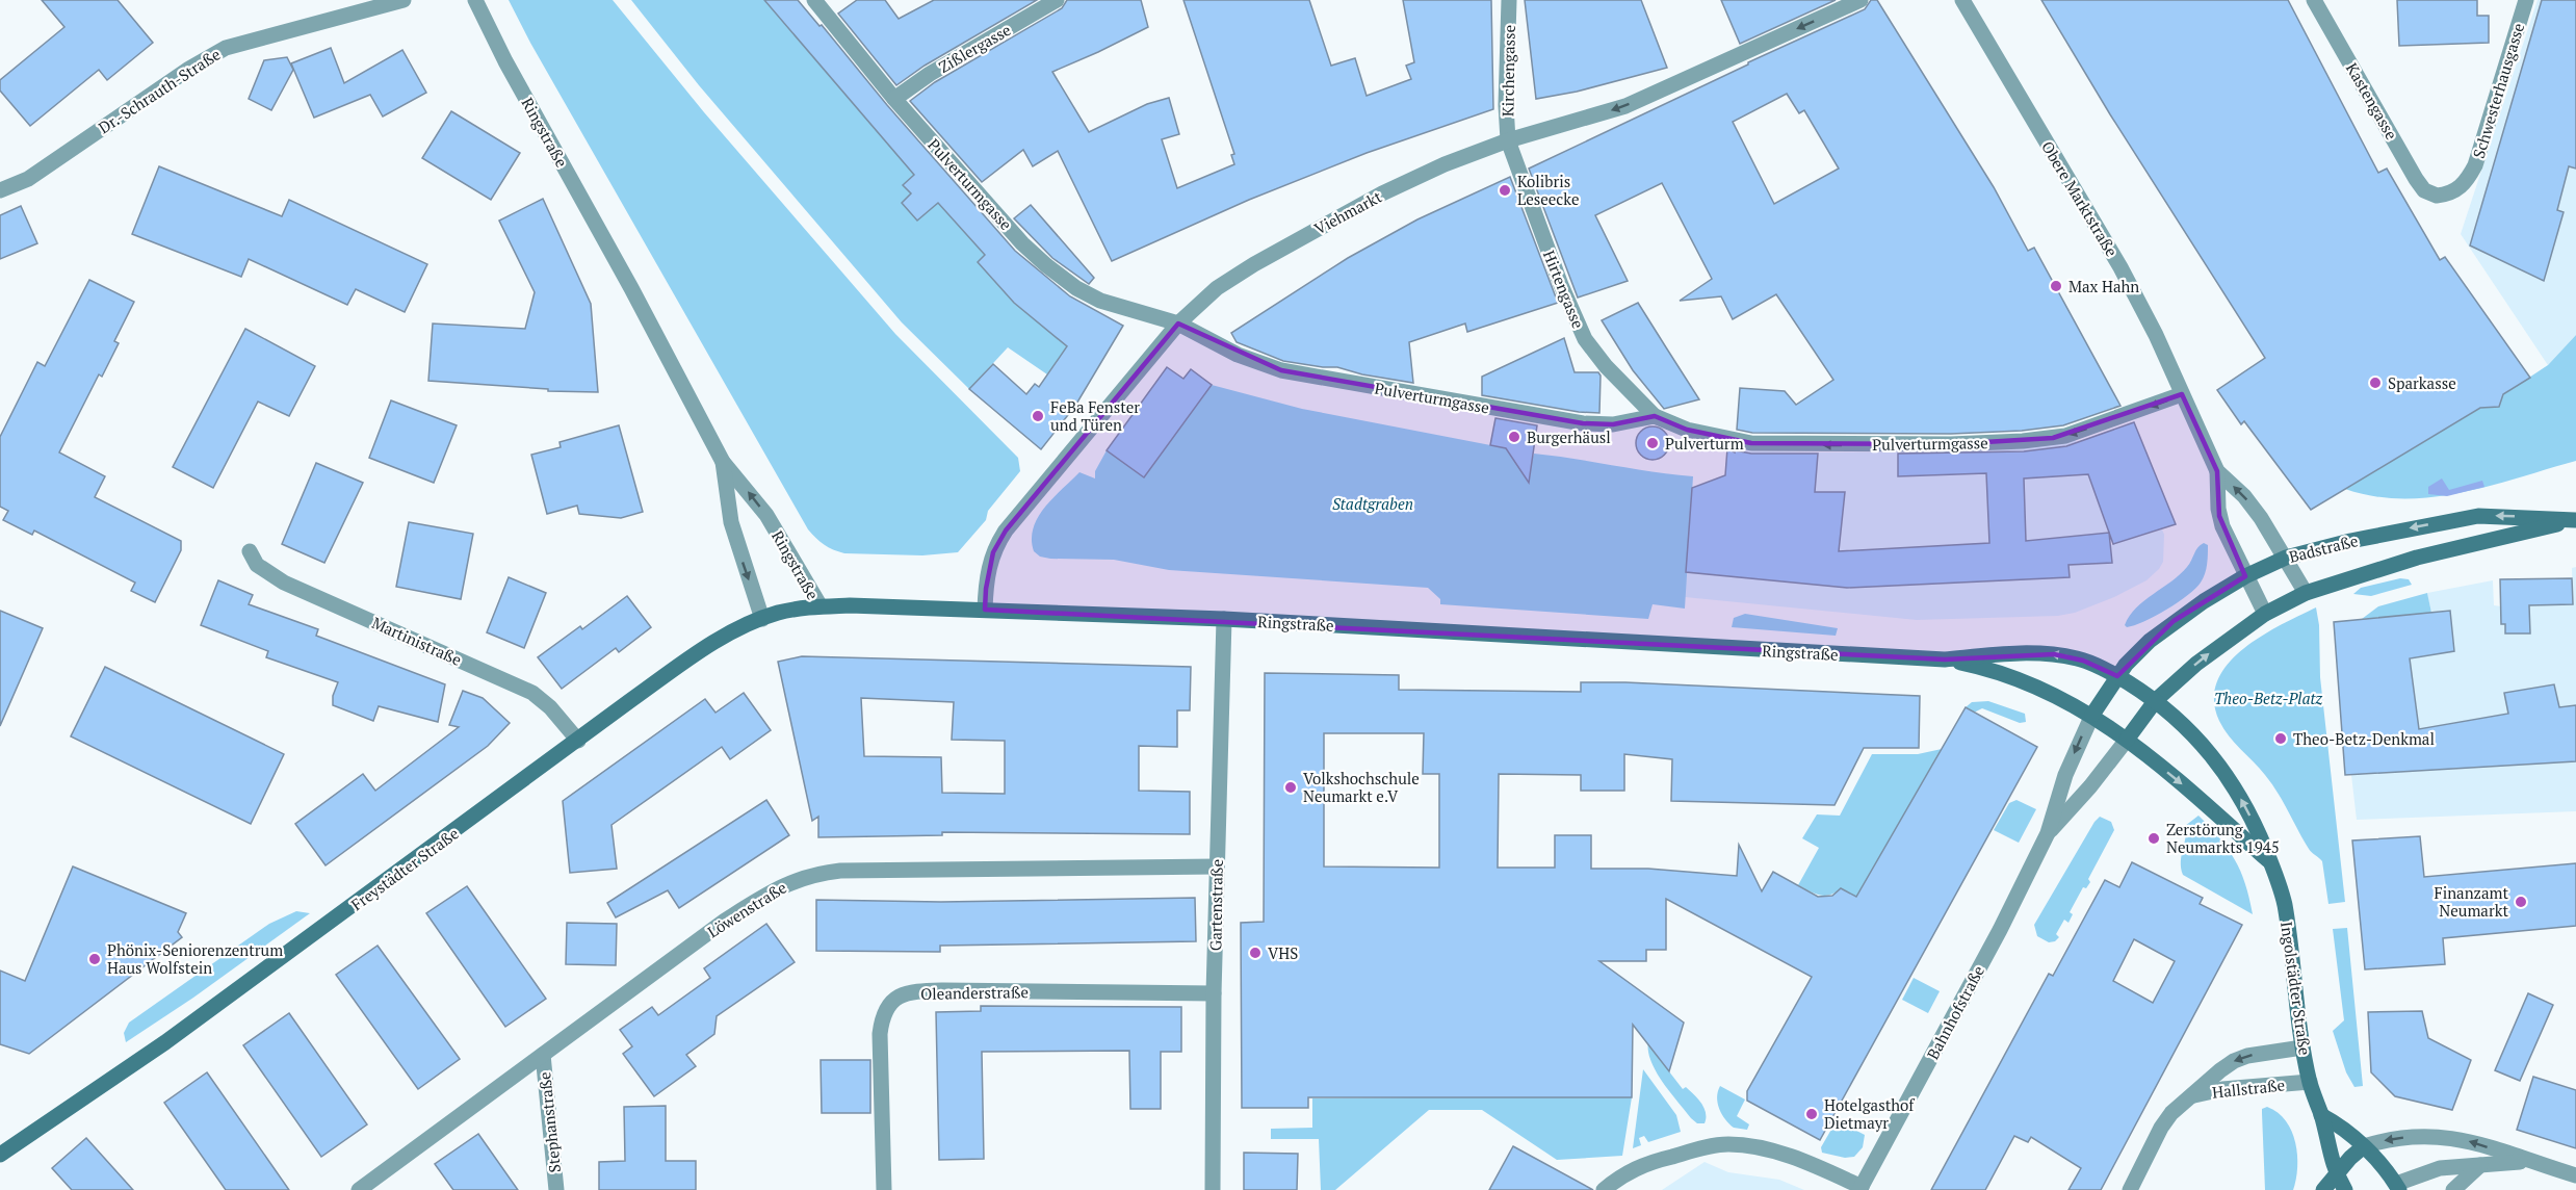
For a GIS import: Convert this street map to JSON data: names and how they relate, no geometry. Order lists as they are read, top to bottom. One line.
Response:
{"streets":{"main road":["Ringstraße","Badstraße","Freystädter Straße","Ingolstädter Straße"],"street":["Zißlergasse","Kirchengasse","Dr.-Schrauth-Straße","Schwesterhausgasse","Kastengasse","Pulverturmgasse","Obere Marktstraße","Viehmarkt","Hirtengasse","Martinistraße","Gartenstraße","Löwenstraße","Oleanderstraße","Bahnhofstraße","Hallstraße","Stephanstraße"]},"crossings":[["Zißlergasse","Pulverturmgasse"],["Kirchengasse","Viehmarkt"],["Kirchengasse","Hirtengasse"],["Schwesterhausgasse","Kastengasse"],["Ringstraße","Viehmarkt"],["Ringstraße","Badstraße"],["Ringstraße","Freystädter Straße"],["Ringstraße","Gartenstraße"],["Ringstraße","Ingolstädter Straße"],["Ringstraße","Bahnhofstraße"],["Pulverturmgasse","Obere Marktstraße"],["Pulverturmgasse","Viehmarkt"],["Pulverturmgasse","Hirtengasse"],["Obere Marktstraße","Badstraße"],["Viehmarkt","Hirtengasse"],["Badstraße","Ingolstädter Straße"],["Badstraße","Bahnhofstraße"],["Martinistraße","Freystädter Straße"],["Gartenstraße","Löwenstraße"],["Gartenstraße","Oleanderstraße"],["Löwenstraße","Stephanstraße"],["Ingolstädter Straße","Hallstraße"]],"parks":["Stadtgraben","Theo-Betz-Platz"],"places":["Kolibris Leseecke","Max Hahn","Sparkasse","FeBa Fenster und Türen","Burgerhäusl","Pulverturm","Theo-Betz-Denkmal","Volkshochschule Neumarkt e.V","Zerstörung Neumarkts 1945","Finanzamt Neumarkt","VHS","Phönix-Seniorenzentrum Haus Wolfstein","Hotelgasthof Dietmayr"]}
